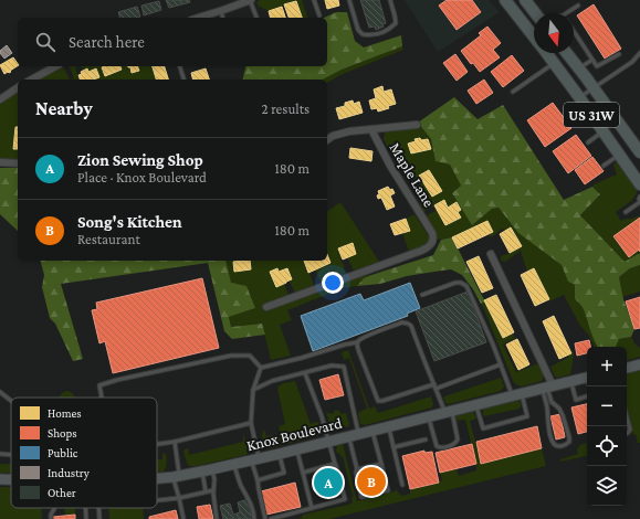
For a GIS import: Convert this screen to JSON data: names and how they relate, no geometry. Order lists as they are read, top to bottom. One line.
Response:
{"streets":{"highway":["US 31W"],"main road":["Knox Boulevard"],"street":["Maple Lane"]},"legend":["Homes","Shops","Public","Industry","Other"],"north":"bottom","page":{"search":"Search here","heading":["Nearby","2 results"],"list":[{"mark":"A","name":"Zion Sewing Shop","note":"Place · Knox Boulevard","value":"180 m"},{"mark":"B","name":"Song's Kitchen","note":"Restaurant","value":"180 m"}],"map_buttons":["+","−"],"pins":["B","A"]}}
